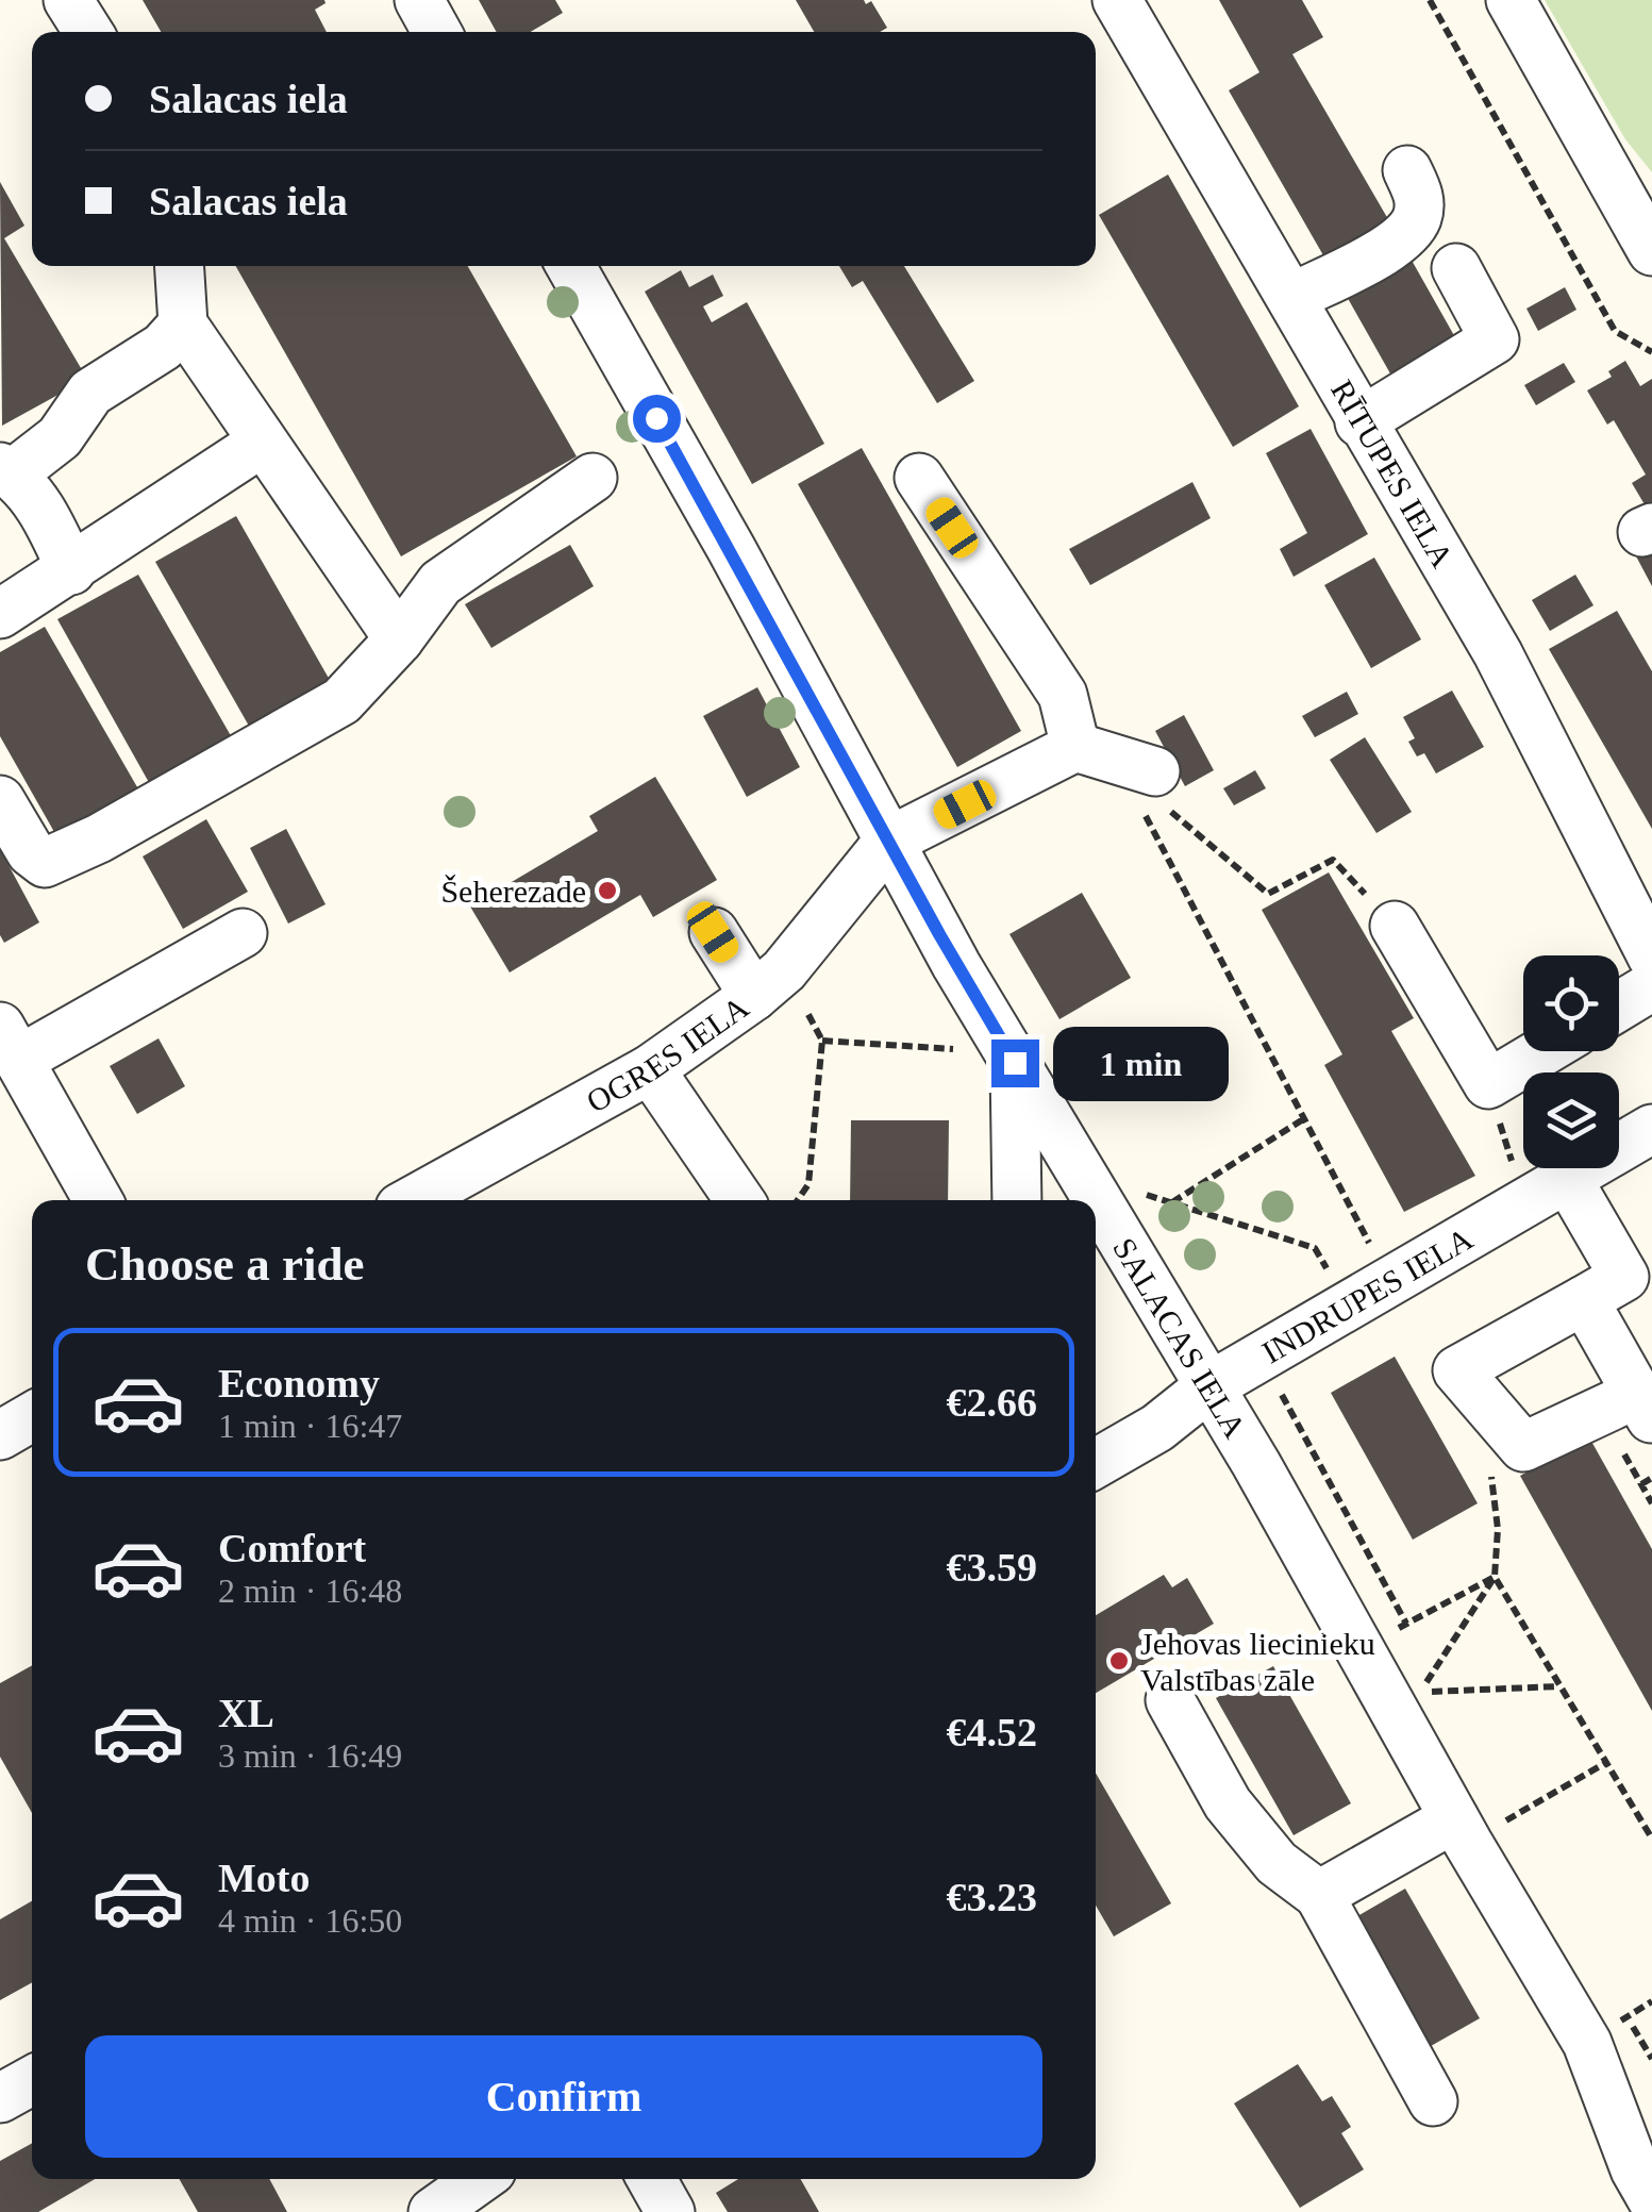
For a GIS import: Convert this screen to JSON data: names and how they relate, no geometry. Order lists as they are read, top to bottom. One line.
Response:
{"streets":{"street":["RĪTUPES IELA","OGRES IELA","INDRUPES IELA","SALACAS IELA"]},"crossings":[["OGRES IELA","SALACAS IELA"],["INDRUPES IELA","SALACAS IELA"]],"places":["Šeherezade","Jehovas liecinieku Valstības zāle"],"page":{"banner":["Salacas iela","Salacas iela"],"bubble":"1 min","heading":"Choose a ride","list":[{"name":"Economy","note":"1 min · 16:47","value":"€2.66"},{"name":"Comfort","note":"2 min · 16:48","value":"€3.59"},{"name":"XL","note":"3 min · 16:49","value":"€4.52"},{"name":"Moto","note":"4 min · 16:50","value":"€3.23"}],"buttons":"Confirm"}}
